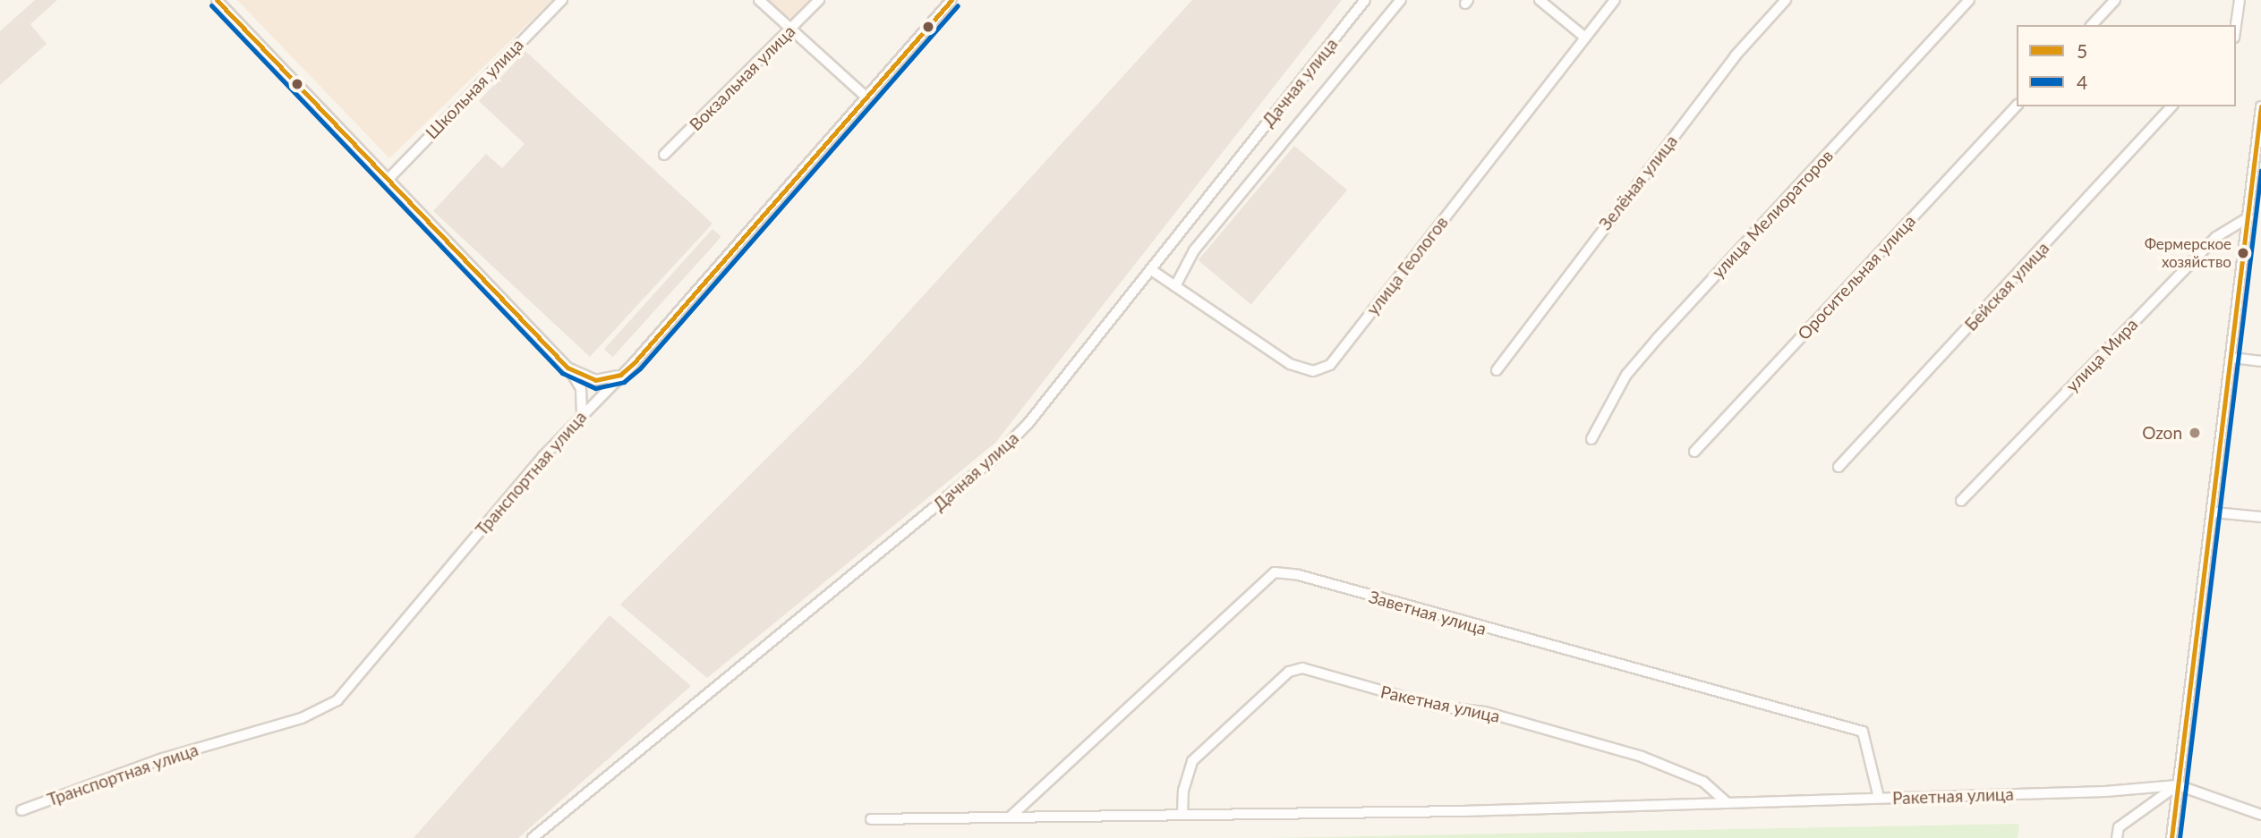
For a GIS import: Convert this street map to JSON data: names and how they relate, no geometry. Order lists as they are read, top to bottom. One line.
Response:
{"streets":{"street":["Вокзальная улица","Дачная улица","Школьная улица","Зелёная улица","улица Мелиораторов","улица Геологов","Оросительная улица","Бейская улица","улица Мира","Транспортная улица","Заветная улица","Ракетная улица"]},"crossings":[["Дачная улица","улица Геологов"],["Заветная улица","Ракетная улица"]],"places":["Фермерское хозяйство","Ozon"],"lines":["transit line 5","transit line 4"],"legend":["5","4"]}
